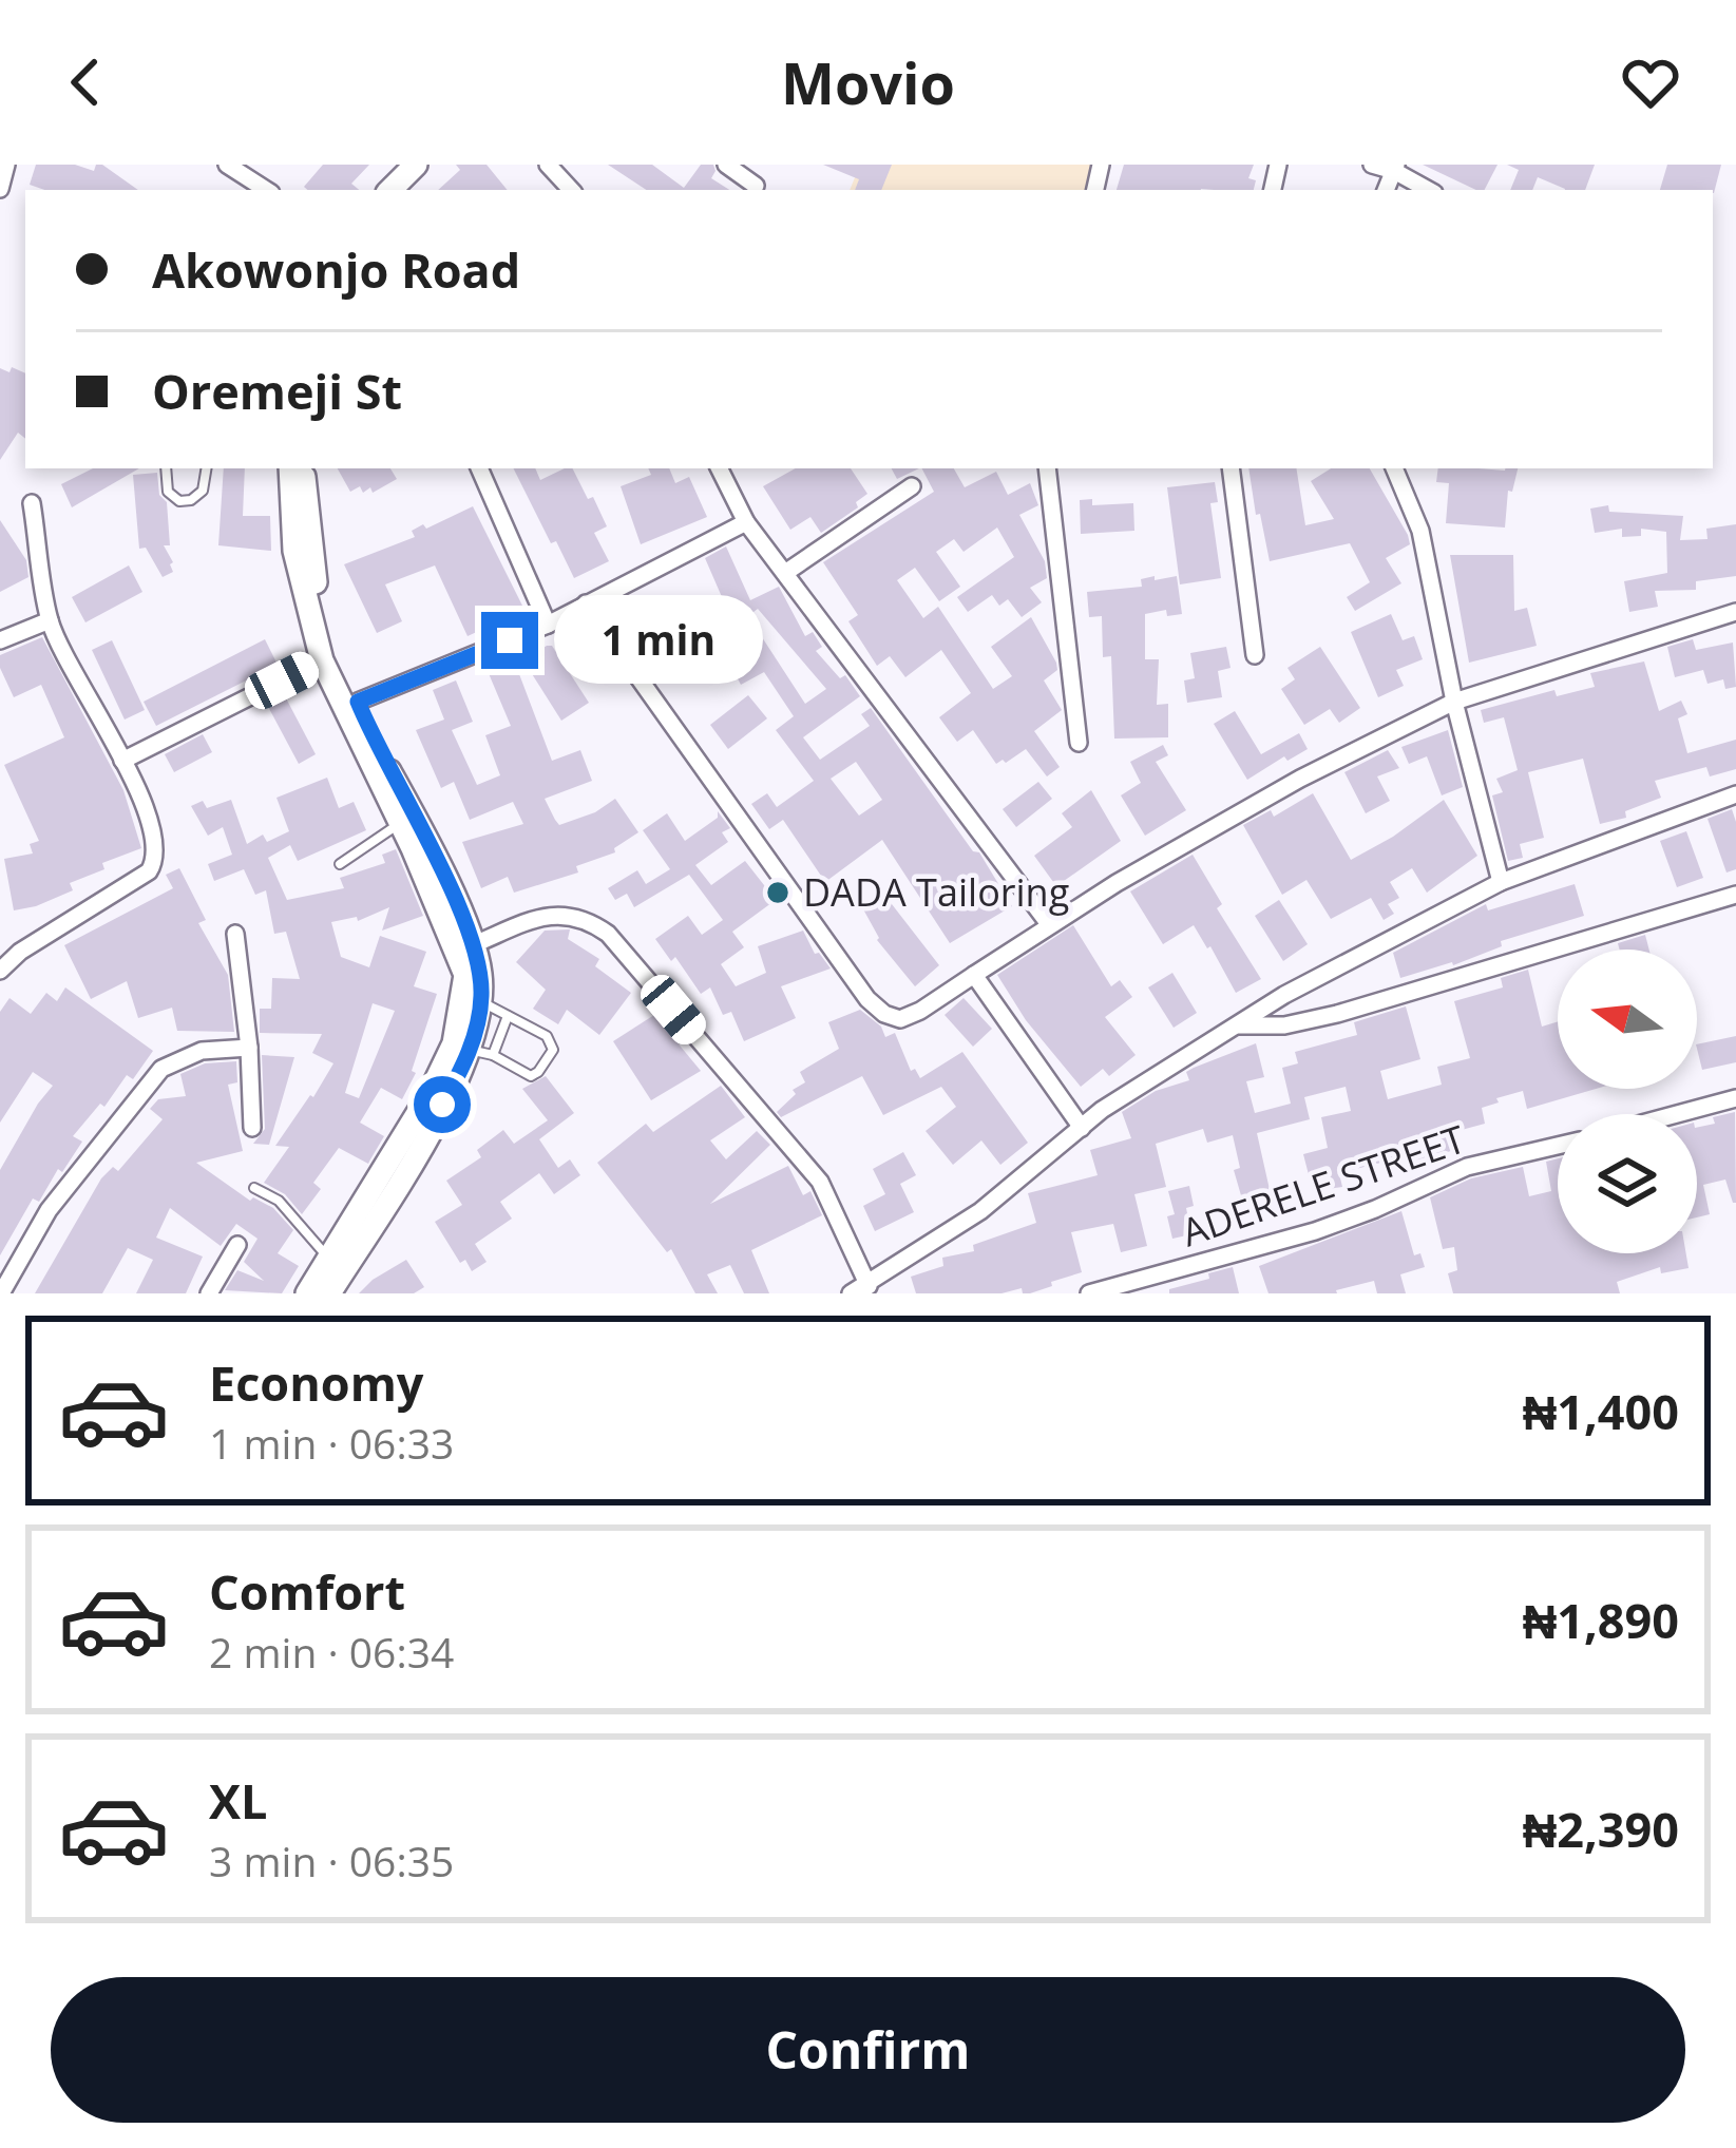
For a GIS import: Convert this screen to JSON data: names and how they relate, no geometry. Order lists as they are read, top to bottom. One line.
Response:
{"streets":{"street":["ADERELE STREET"]},"places":["DADA Tailoring"],"north":"left","page":{"header":"Movio","banner":["Akowonjo Road","Oremeji St"],"bubble":"1 min","list":[{"name":"Economy","note":"1 min · 06:33","value":"₦1,400"},{"name":"Comfort","note":"2 min · 06:34","value":"₦1,890"},{"name":"XL","note":"3 min · 06:35","value":"₦2,390"}],"buttons":"Confirm"}}
